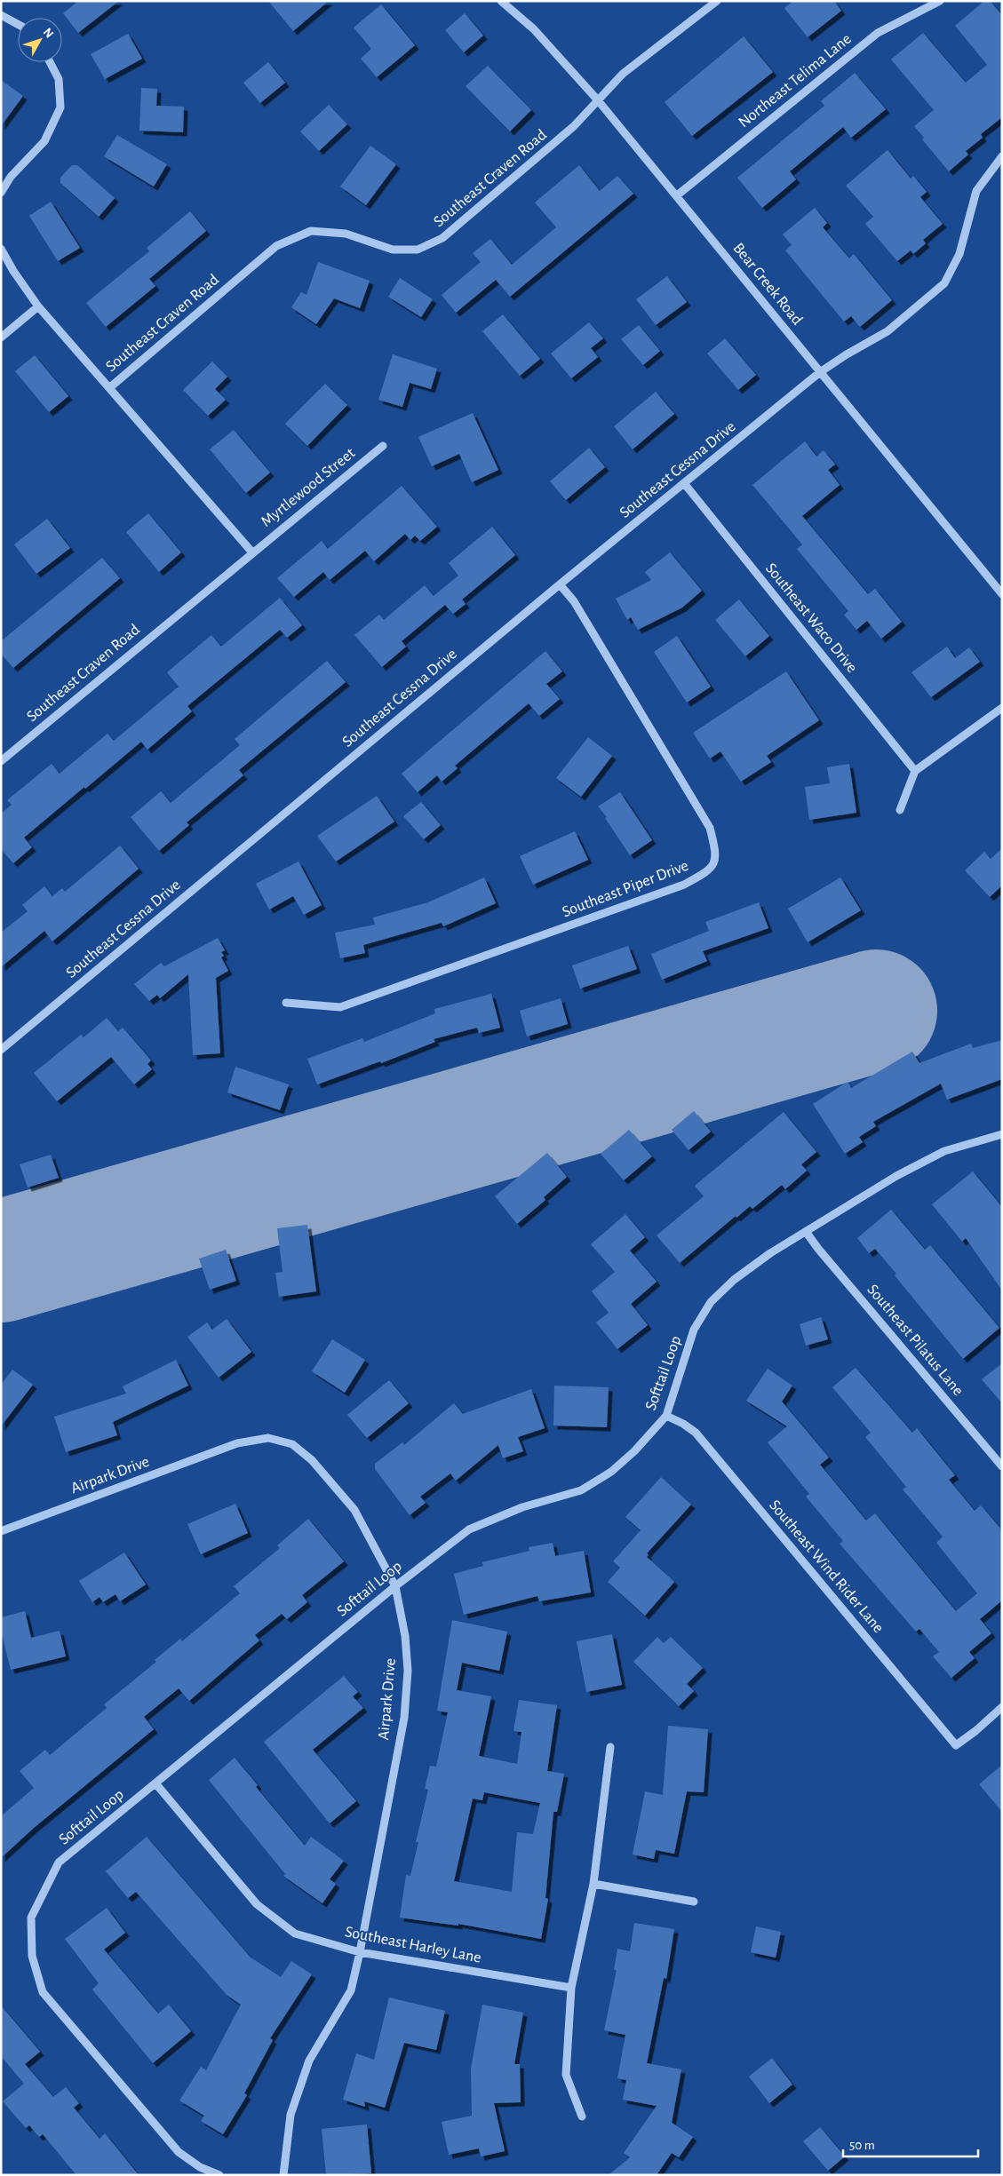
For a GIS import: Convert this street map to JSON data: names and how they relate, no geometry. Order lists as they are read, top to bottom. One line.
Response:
{"streets":{"street":["Northeast Telima Lane","Southeast Craven Road","Bear Creek Road","Southeast Cessna Drive","Myrtlewood Street","Southeast Waco Drive","Southeast Piper Drive","Southeast Pilatus Lane","Softtail Loop","Airpark Drive","Southeast Wind Rider Lane","Southeast Harley Lane"]},"crossings":[["Northeast Telima Lane","Bear Creek Road"],["Southeast Craven Road","Bear Creek Road"],["Southeast Craven Road","Myrtlewood Street"],["Bear Creek Road","Southeast Cessna Drive"],["Southeast Cessna Drive","Southeast Waco Drive"],["Southeast Cessna Drive","Southeast Piper Drive"],["Southeast Pilatus Lane","Softtail Loop"],["Softtail Loop","Airpark Drive"],["Softtail Loop","Southeast Wind Rider Lane"],["Softtail Loop","Southeast Harley Lane"],["Airpark Drive","Southeast Harley Lane"]],"scale_bar":"50 m","north":"top right"}
